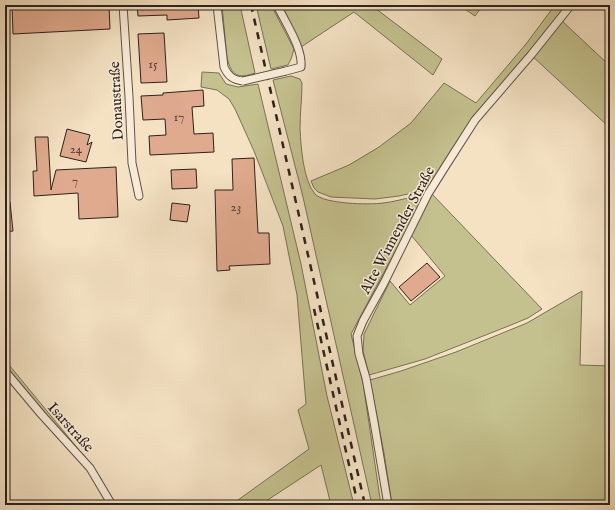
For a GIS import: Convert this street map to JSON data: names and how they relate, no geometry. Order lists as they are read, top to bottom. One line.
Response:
{"streets":{"street":["Donaustraße","Alte Winnender Straße","Isarstraße"]},"house_numbers":["15","17","24","7","23"]}
